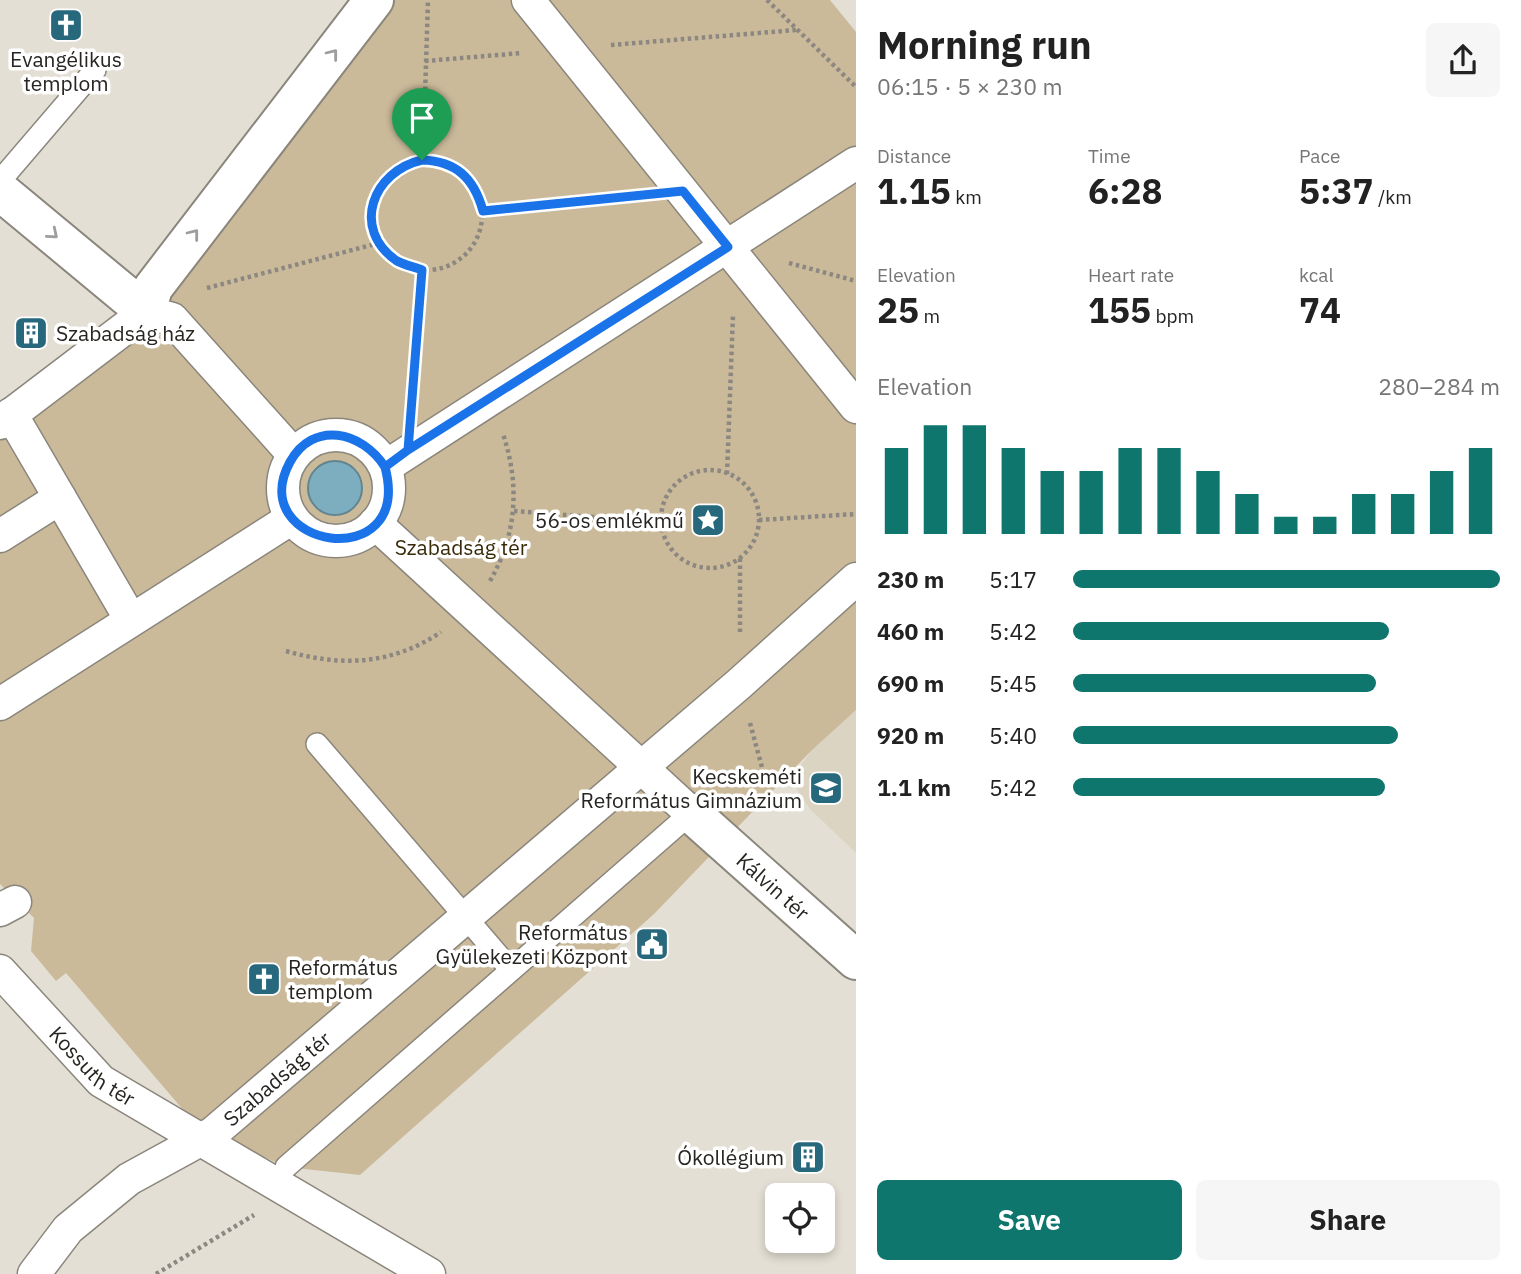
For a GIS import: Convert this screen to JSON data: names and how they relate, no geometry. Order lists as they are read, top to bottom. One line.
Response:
{"streets":{"street":["Kálvin tér","Kossuth tér","Szabadság tér"]},"crossings":[["Kossuth tér","Szabadság tér"]],"parks":["Szabadság tér"],"places":{"church":["Evangélikus templom","Református templom"],"building":["Szabadság ház","Ókollégium"],"place":["56-os emlékmű"],"school or university":["Kecskeméti Református Gimnázium"],"public building":["Református Gyülekezeti Központ"]},"page":{"heading":["Morning run","06:15 · 5 × 230 m"],"stats":[["Distance","1.15 km"],["Time","6:28"],["Pace","5:37 /km"],["Elevation","25 m"],["Heart rate","155 bpm"],["kcal","74"]],"chart":["Elevation","280–284 m"],"list":[{"name":"230 m","note":"5:17"},{"name":"460 m","note":"5:42"},{"name":"690 m","note":"5:45"},{"name":"920 m","note":"5:40"},{"name":"1.1 km","note":"5:42"}],"buttons":["Save","Share"]}}
